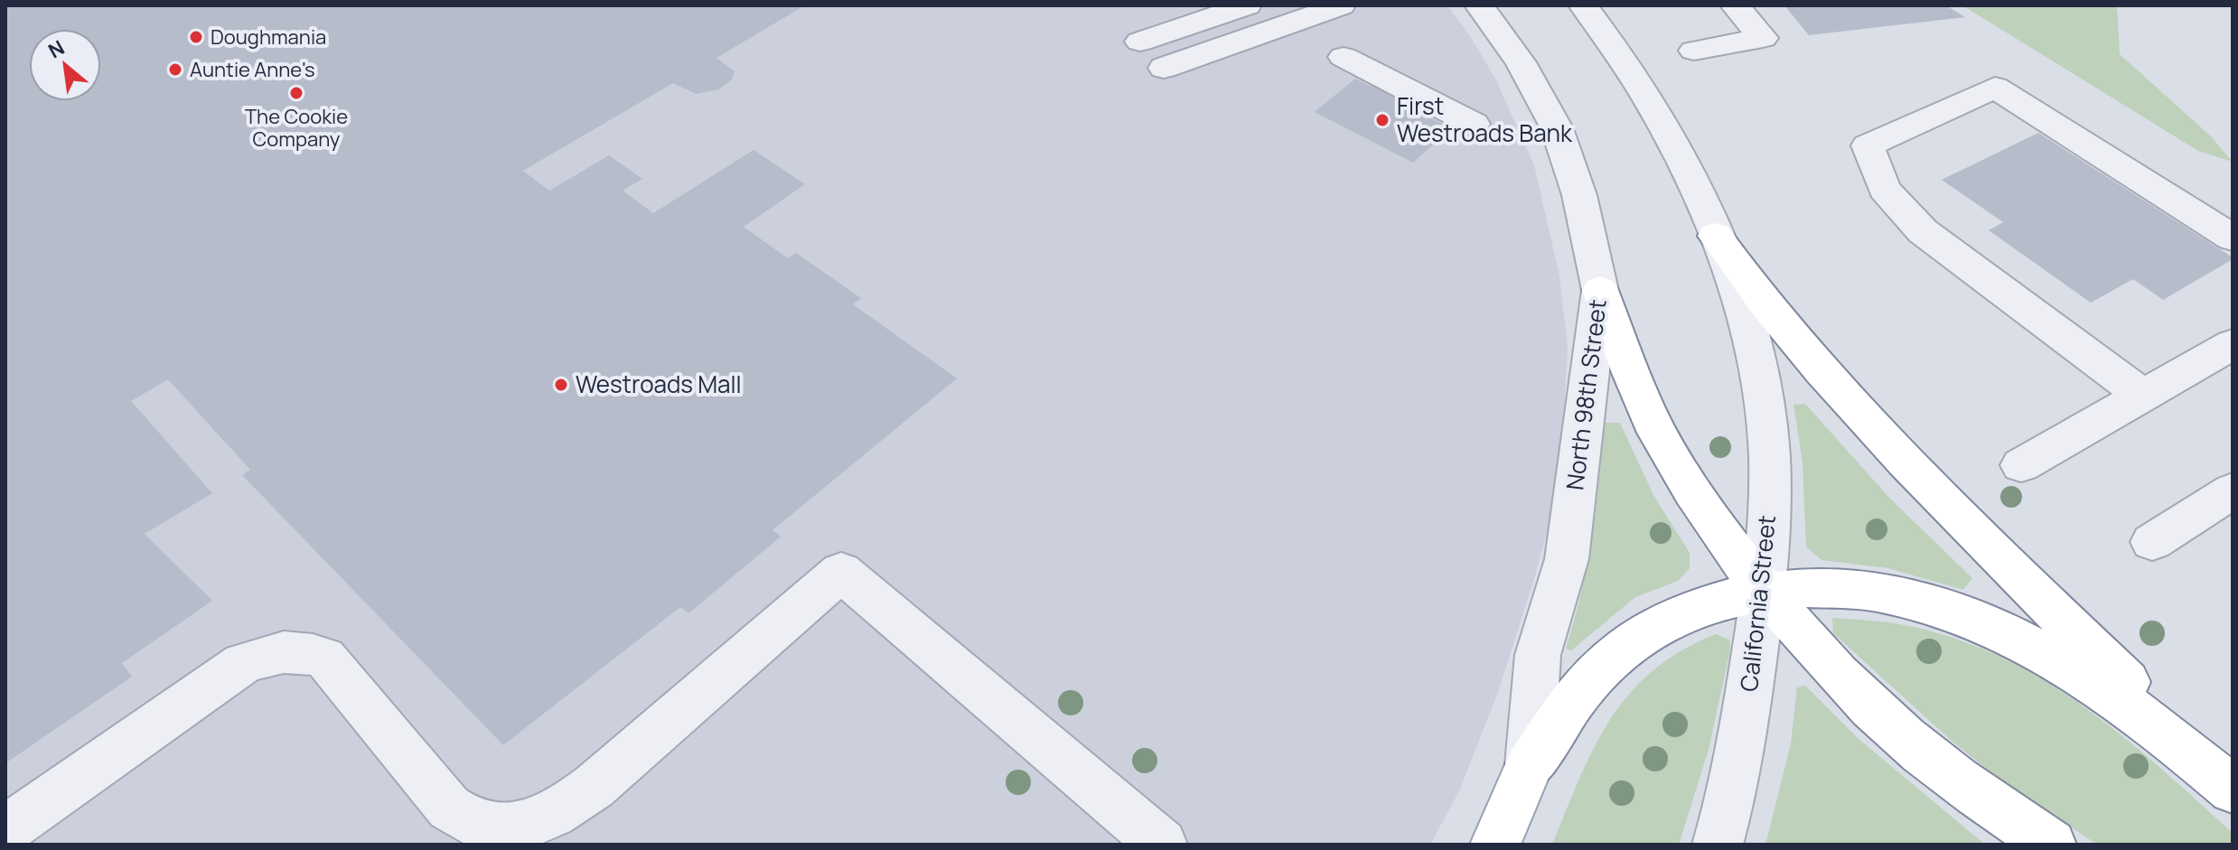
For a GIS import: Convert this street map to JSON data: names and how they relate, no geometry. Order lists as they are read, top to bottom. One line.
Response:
{"streets":{"street":["North 98th Street","California Street"]},"places":["Doughmania","Auntie Anne's","The Cookie Company","First Westroads Bank","Westroads Mall"],"north":"top left"}
